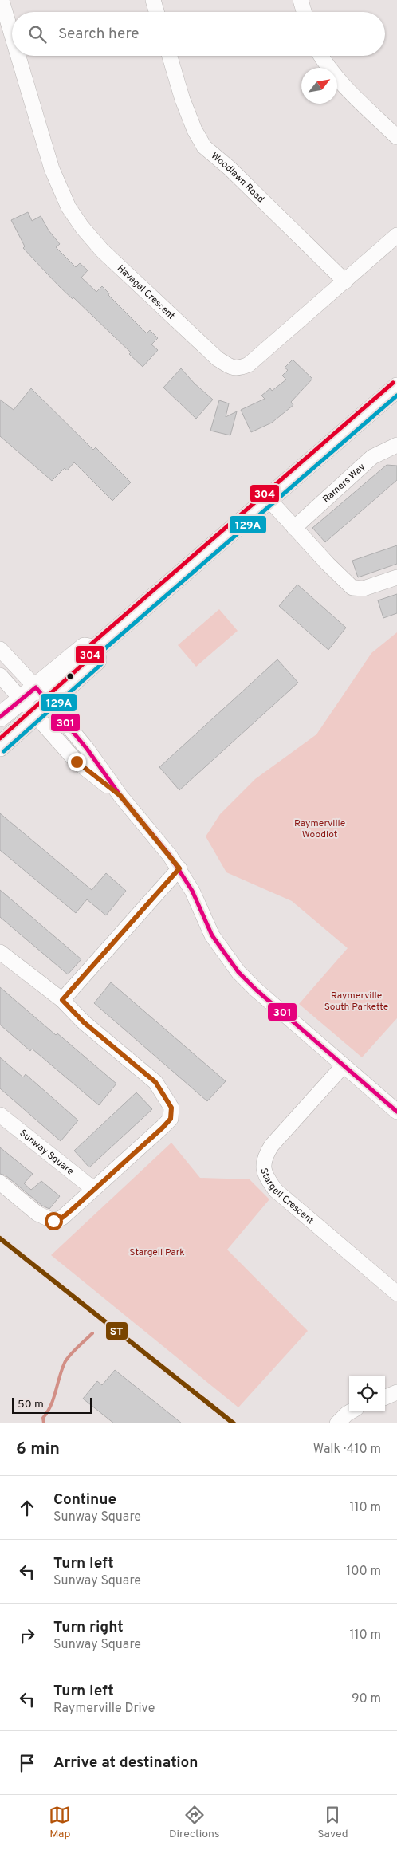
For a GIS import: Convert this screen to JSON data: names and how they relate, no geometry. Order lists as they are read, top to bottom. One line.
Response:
{"streets":{"street":["Woodlawn Road","Havagal Crescent","Ramers Way","Sunway Square","Stargell Crescent"]},"crossings":[["Woodlawn Road","Havagal Crescent"]],"parks":["Raymerville Woodlot","Raymerville South Parkette","Stargell Park"],"lines":["transit line 304","transit line 129A","transit line 301","transit line ST"],"scale_bar":"50 m","north":"top right","page":{"search":"Search here","scale":"50 m","heading":["6 min","Walk · 410 m"],"list":[["Continue","Sunway Square","110 m"],["Turn left","Sunway Square","100 m"],["Turn right","Sunway Square","110 m"],["Turn left","Raymerville Drive","90 m"],"Arrive at destination"],"nav":["Map","Directions","Saved"]}}
